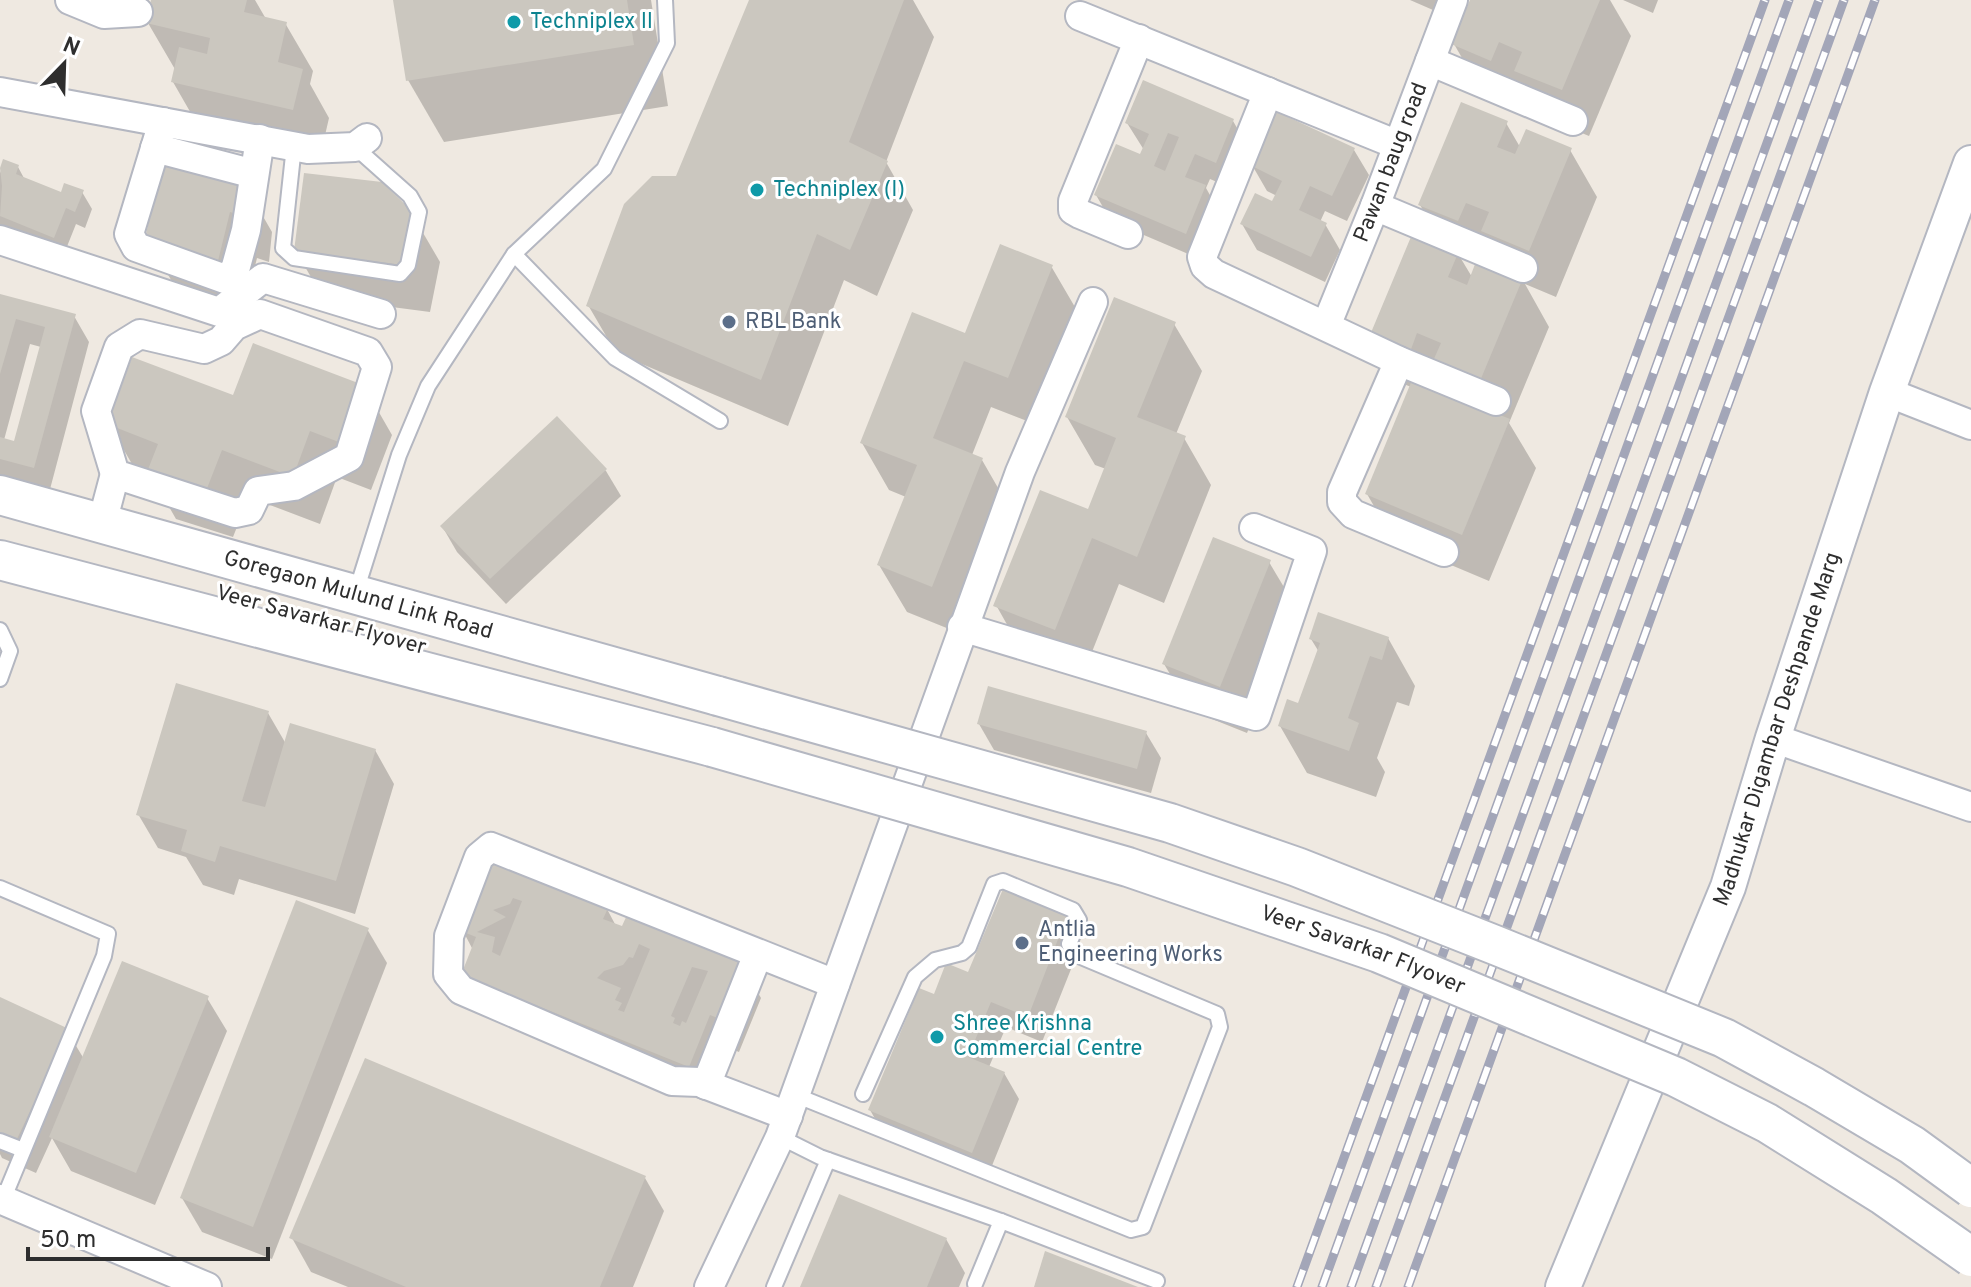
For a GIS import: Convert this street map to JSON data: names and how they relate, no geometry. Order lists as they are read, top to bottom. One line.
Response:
{"streets":{"main road":["Goregaon Mulund Link Road","Veer Savarkar Flyover"],"street":["Pawan baug road","Madhukar Digambar Deshpande Marg"]},"crossings":[["Goregaon Mulund Link Road","Veer Savarkar Flyover"]],"places":["Techniplex II","Techniplex (I)","RBL Bank","Antlia Engineering Works","Shree Krishna Commercial Centre"],"scale_bar":"50 m","north":"top right"}
